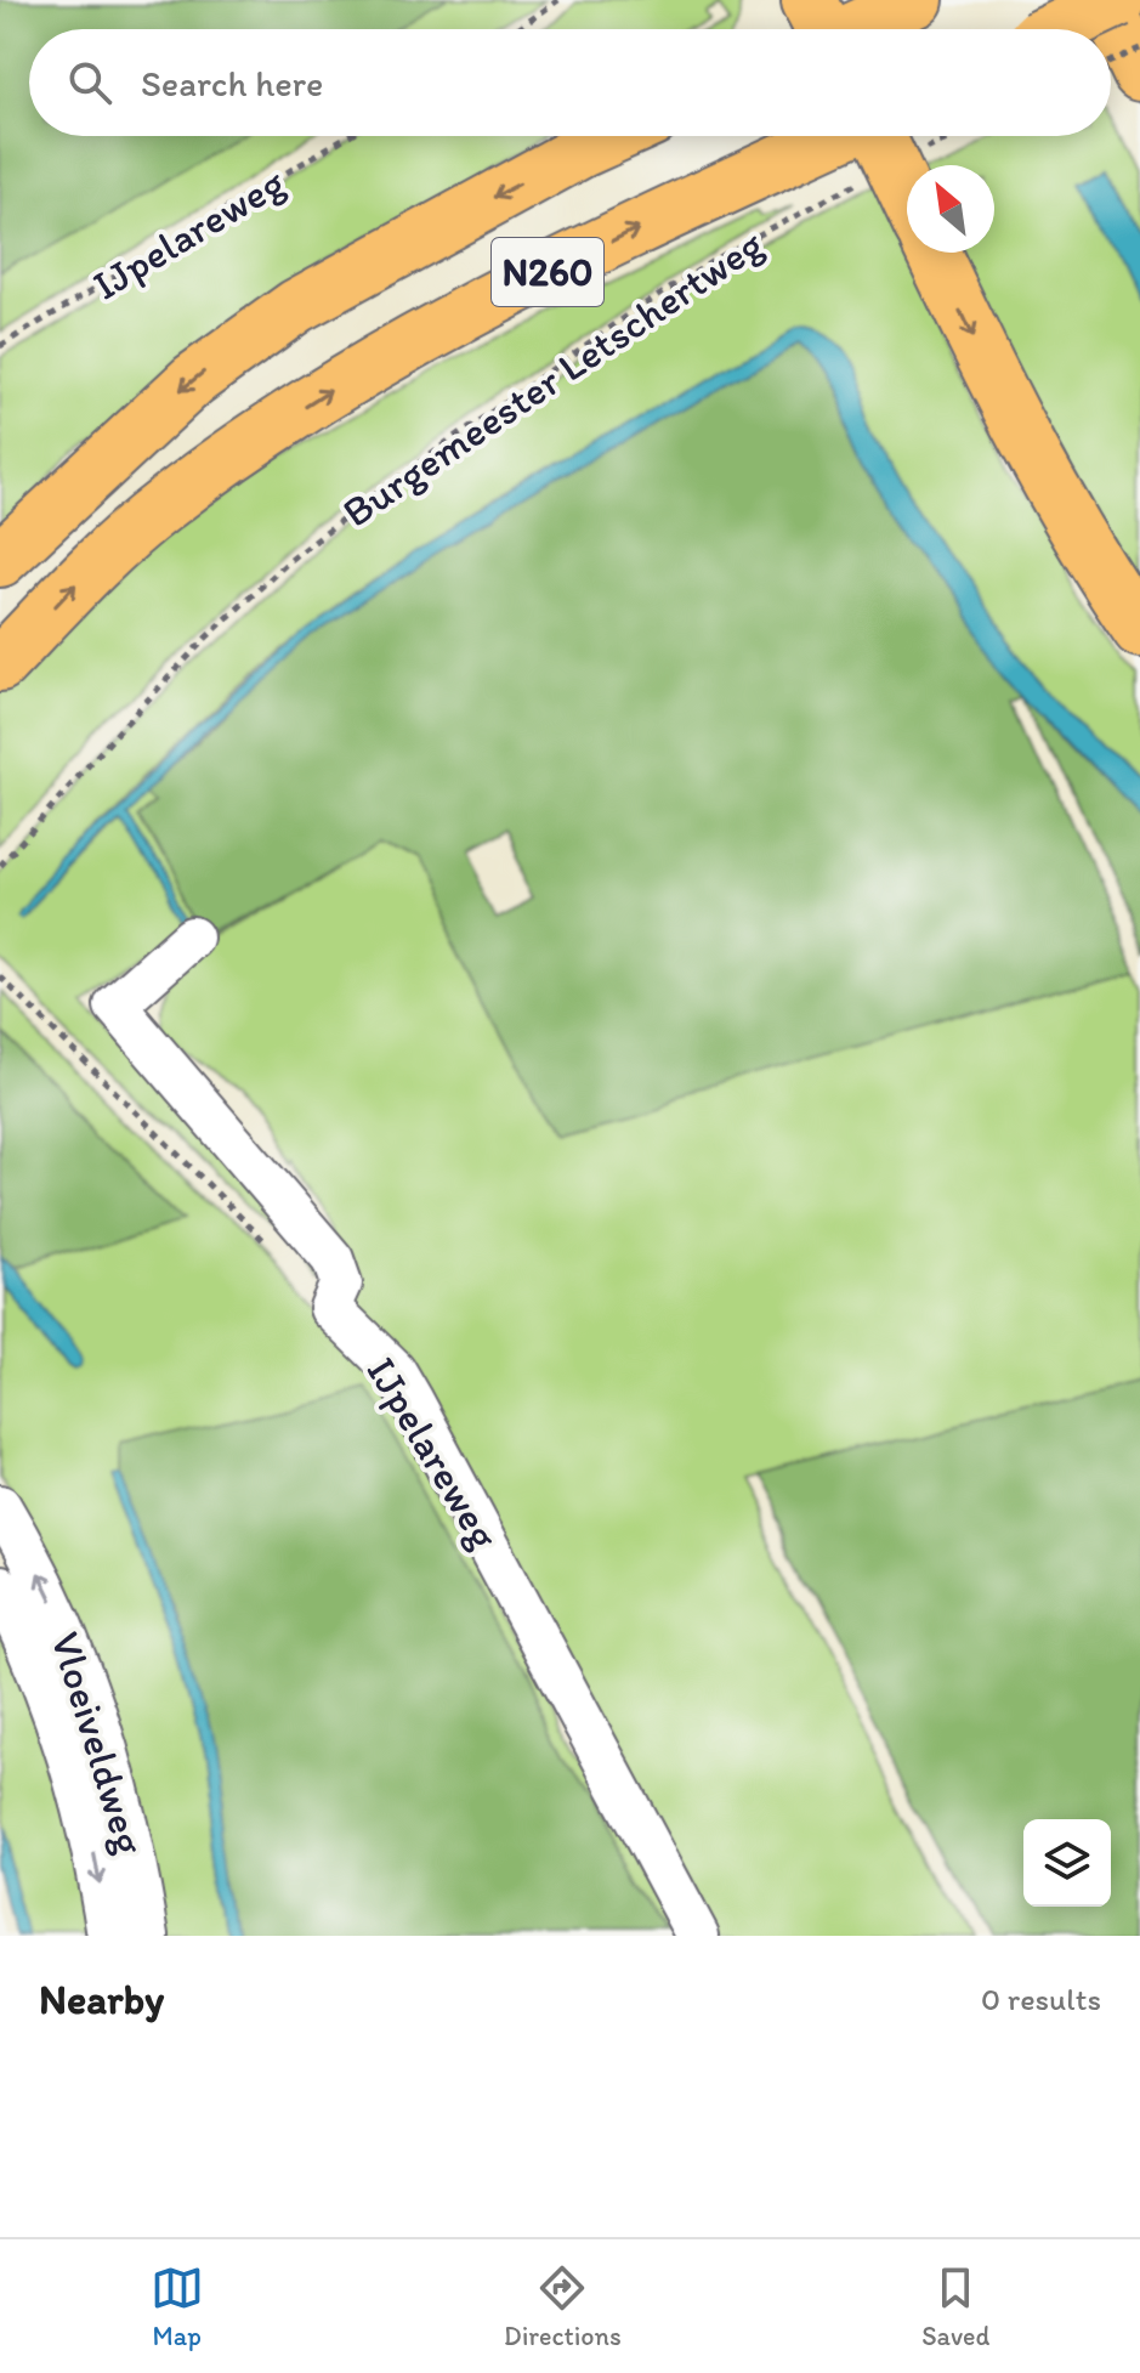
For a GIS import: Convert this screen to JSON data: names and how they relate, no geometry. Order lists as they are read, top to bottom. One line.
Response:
{"streets":{"main road":["N260","Burgemeester Letschertweg"],"street":["IJpelareweg","Vloeiveldweg"]},"north":"top left","page":{"search":"Search here","heading":["Nearby","0 results"],"nav":["Map","Directions","Saved"]}}
